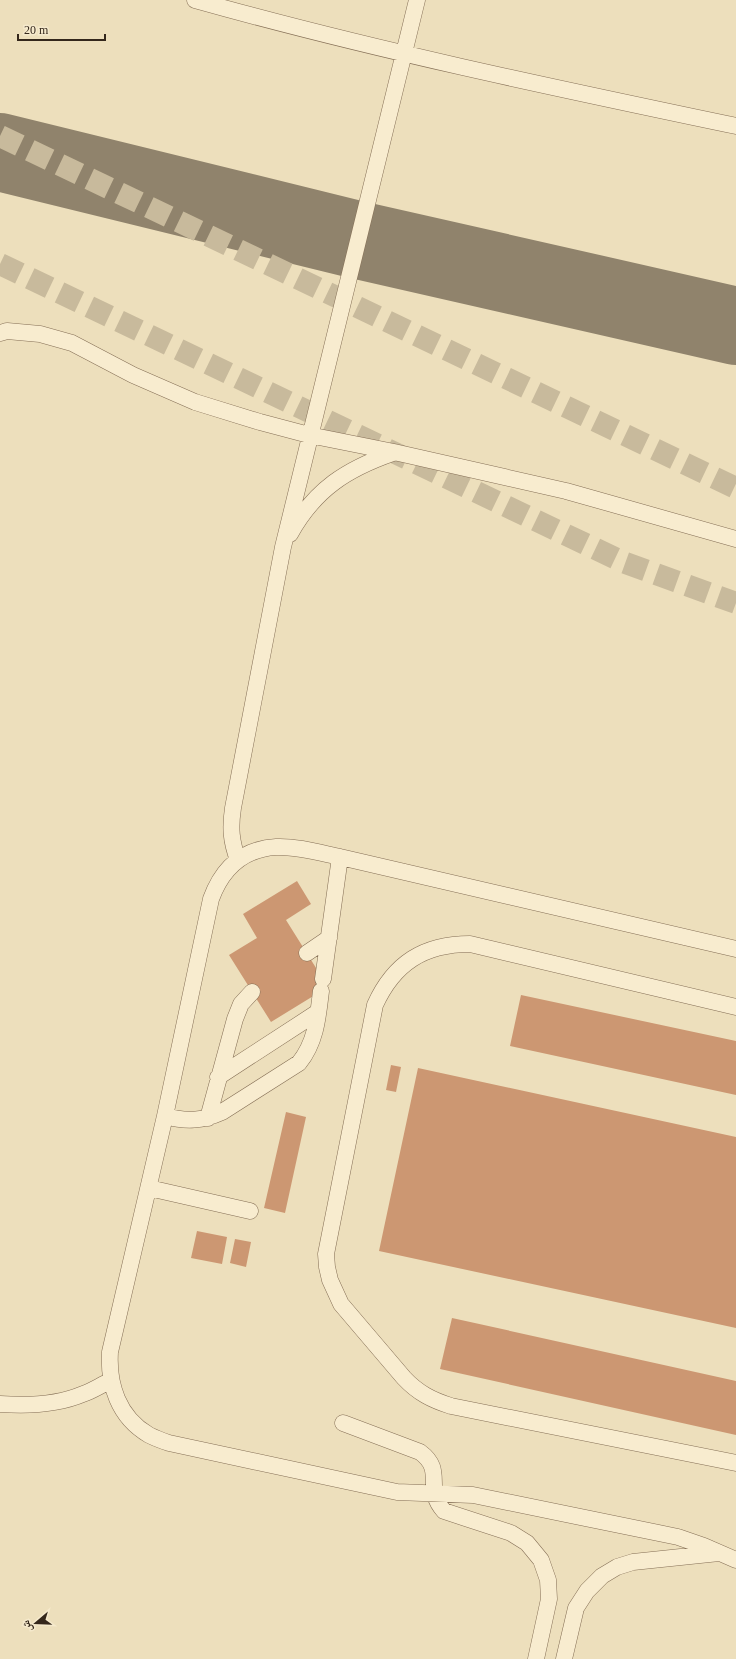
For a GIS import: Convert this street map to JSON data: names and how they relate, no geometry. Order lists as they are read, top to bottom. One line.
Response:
{"scale_bar":"20 m","north":"left"}
